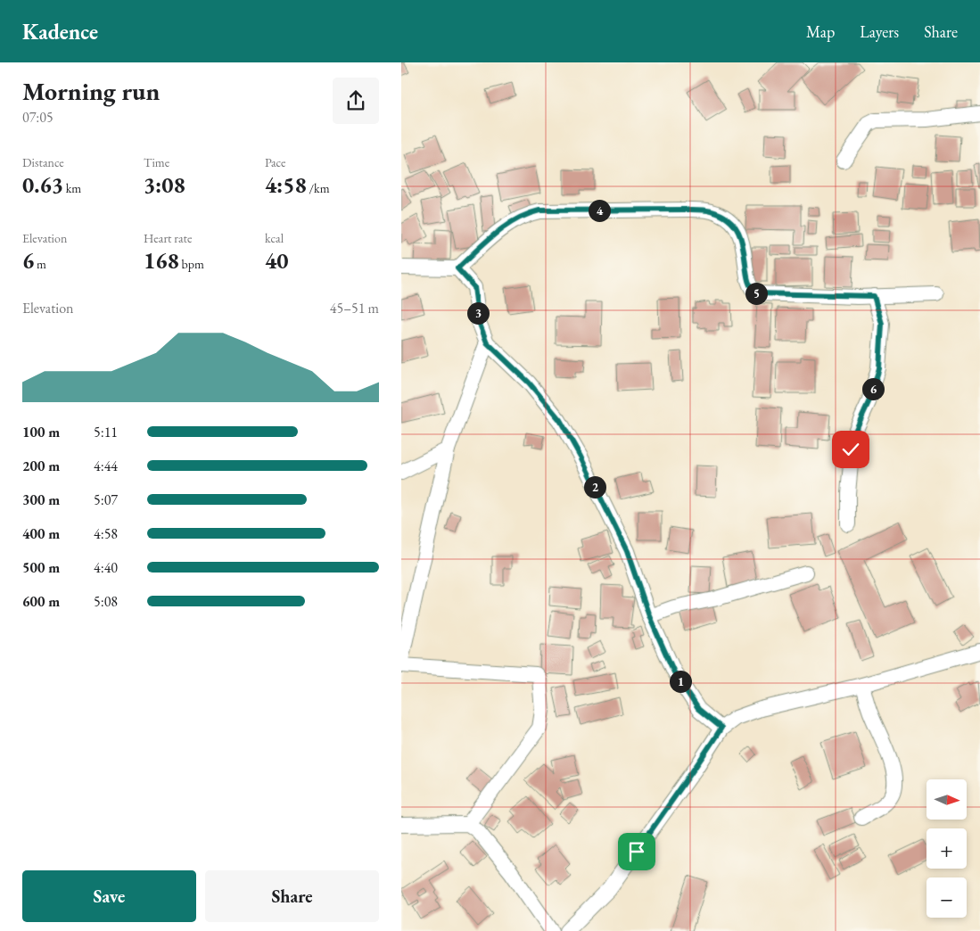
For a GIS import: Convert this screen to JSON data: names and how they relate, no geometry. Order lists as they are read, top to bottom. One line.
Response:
{"north":"right","page":{"header":"Kadence","nav":["Map","Layers","Share"],"heading":["Morning run","07:05"],"stats":[["Distance","0.63 km"],["Time","3:08"],["Pace","4:58 /km"],["Elevation","6 m"],["Heart rate","168 bpm"],["kcal","40"]],"pins":["4","5","3","6","2","1"],"chart":["Elevation","45–51 m"],"list":[{"name":"100 m","note":"5:11"},{"name":"200 m","note":"4:44"},{"name":"300 m","note":"5:07"},{"name":"400 m","note":"4:58"},{"name":"500 m","note":"4:40"},{"name":"600 m","note":"5:08"}],"map_buttons":["+","−"],"buttons":["Save","Share"]}}
